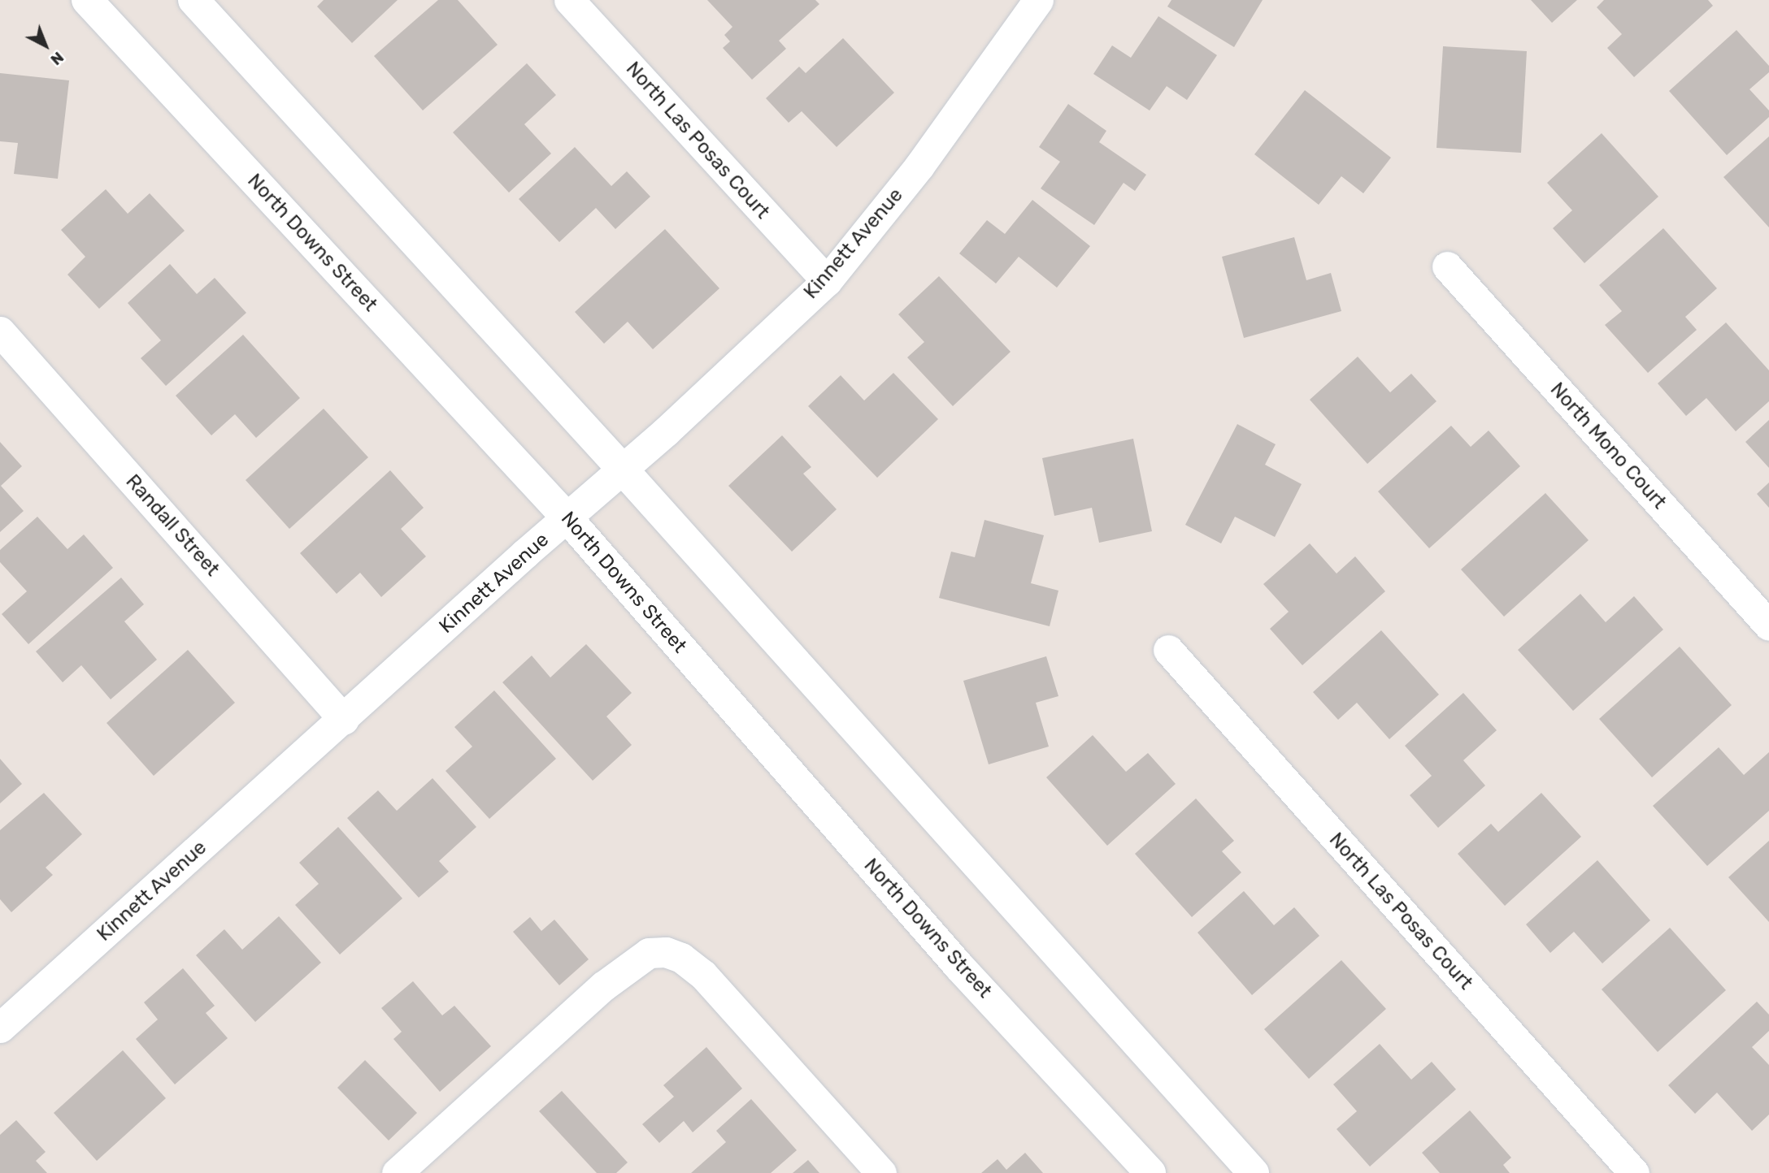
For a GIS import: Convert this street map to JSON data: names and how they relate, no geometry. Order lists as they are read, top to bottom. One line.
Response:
{"streets":{"street":["North Las Posas Court","North Downs Street","Kinnett Avenue","North Mono Court","Randall Street"]},"crossings":[["North Las Posas Court","Kinnett Avenue"],["North Downs Street","Kinnett Avenue"],["Kinnett Avenue","Randall Street"]],"north":"bottom right"}
